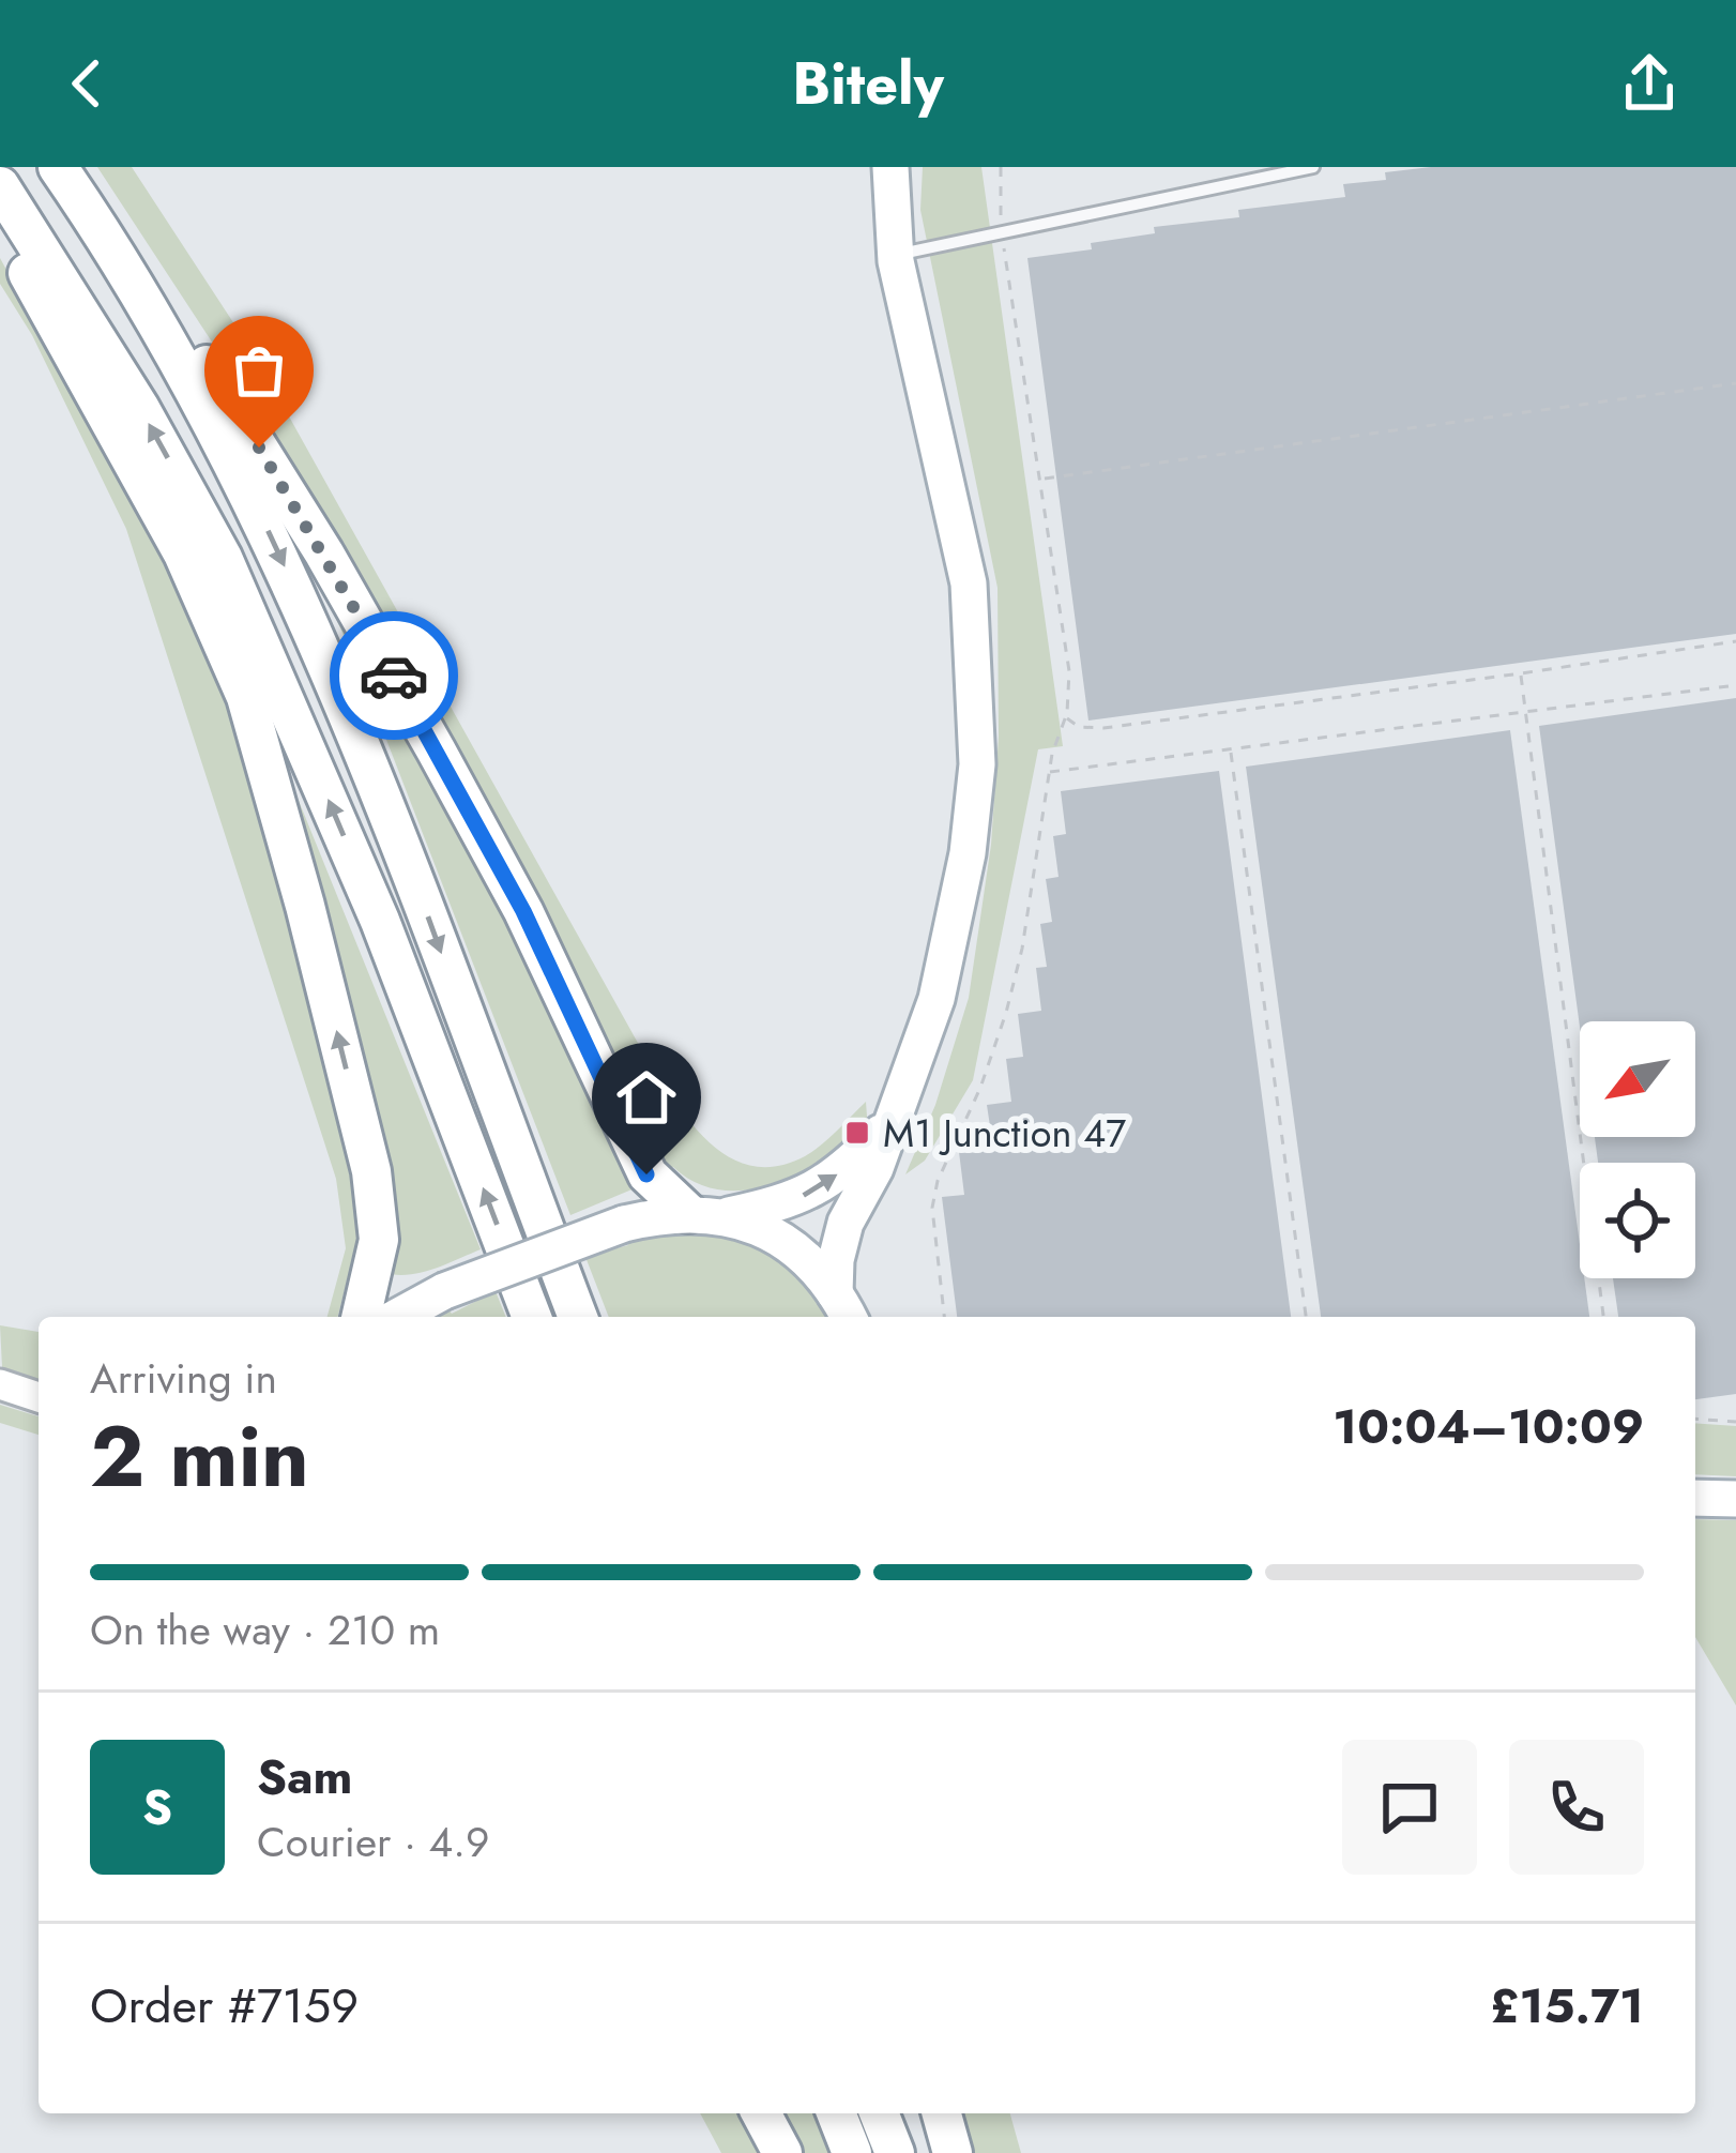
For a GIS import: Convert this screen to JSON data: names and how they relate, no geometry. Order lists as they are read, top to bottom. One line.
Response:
{"places":{"transit":["M1 Junction 47"]},"north":"bottom left","page":{"header":"Bitely","heading":["2 min","Arriving in","10:04–10:09"],"panel":["Sam","Courier · 4.9","Order #7159","£15.71"],"bar":"On the way · 210 m","round":"S"}}
